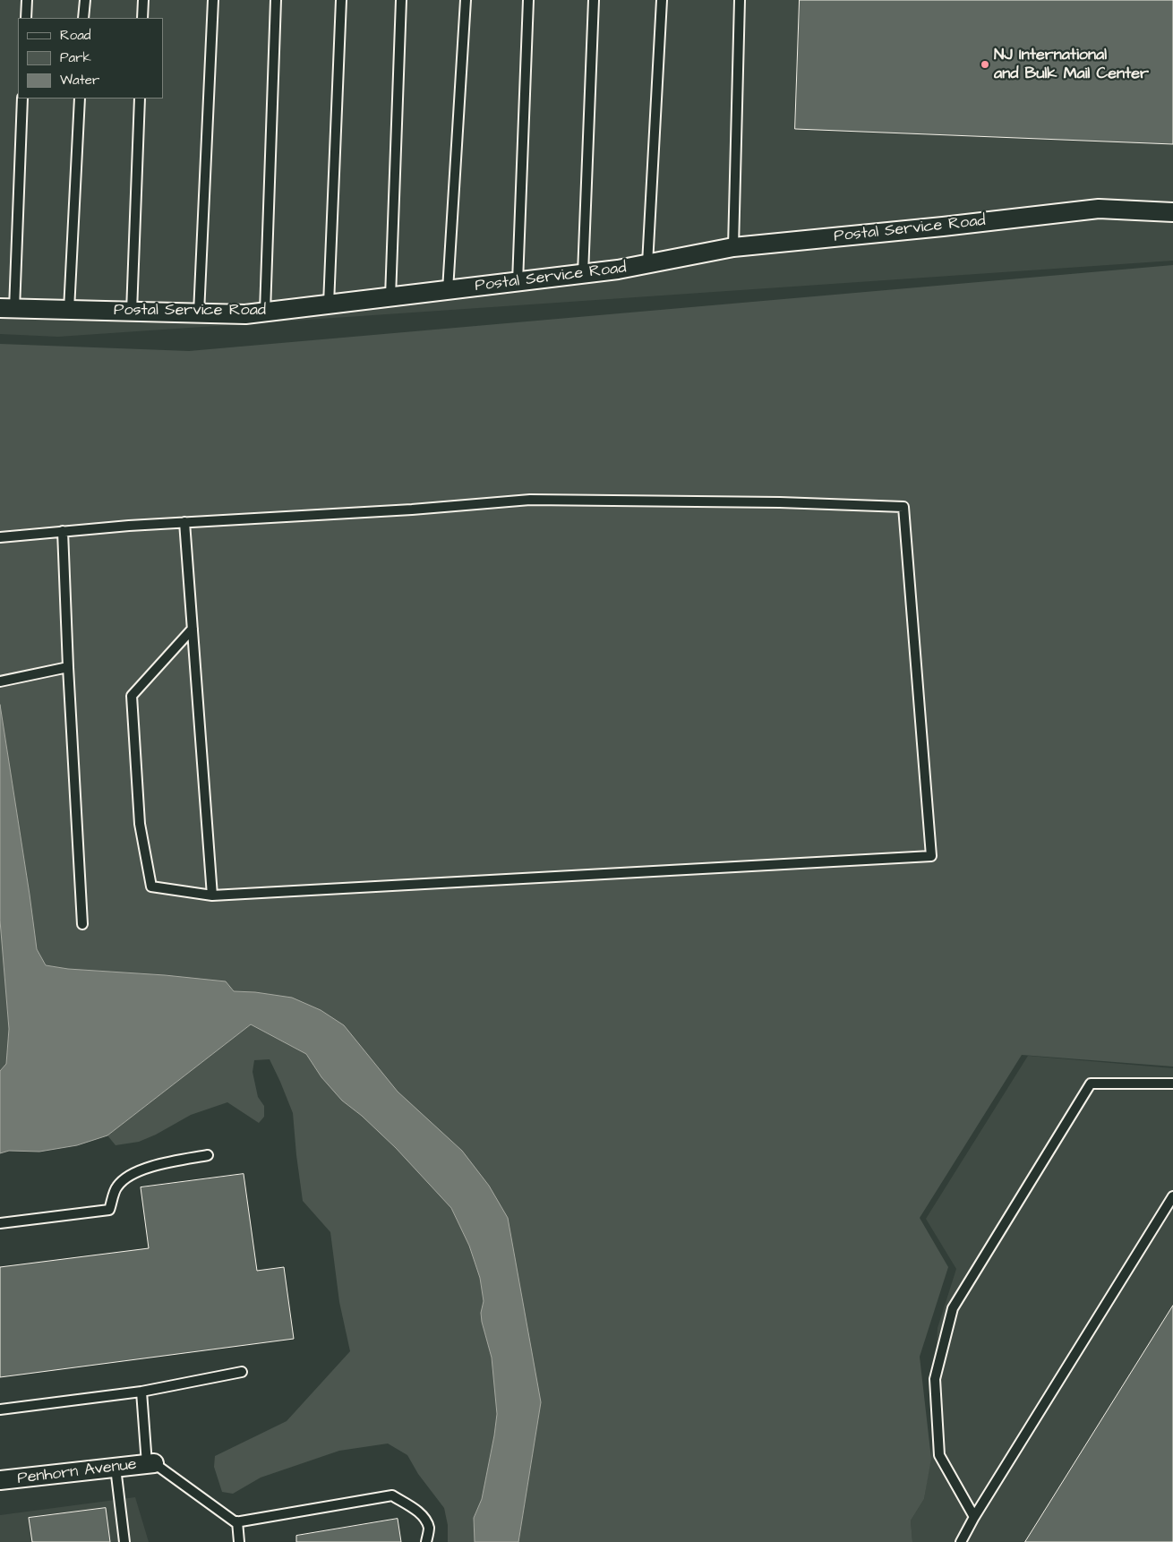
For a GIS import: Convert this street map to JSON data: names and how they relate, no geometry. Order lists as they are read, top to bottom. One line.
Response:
{"streets":{"street":["Postal Service Road","Penhorn Avenue"]},"places":["NJ International and Bulk Mail Center"],"legend":["Road","Park","Water"]}
